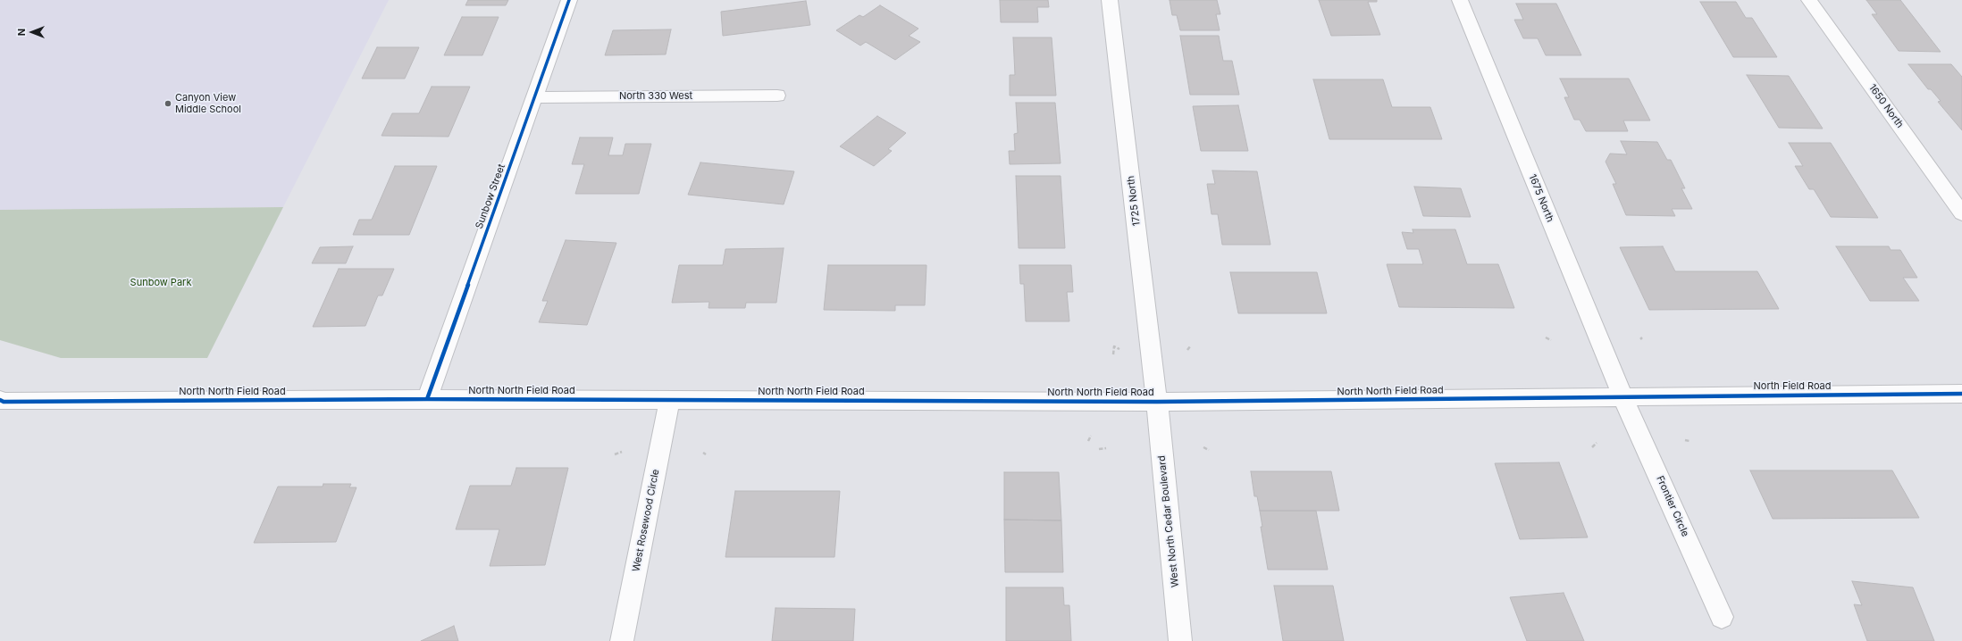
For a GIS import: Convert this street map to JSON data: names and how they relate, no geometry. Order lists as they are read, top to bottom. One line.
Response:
{"streets":{"street":["North 330 West","1650 North","Sunbow Street","1675 North","1725 North","North Field Road","North North Field Road","Frontier Circle","West Rosewood Circle","West North Cedar Boulevard"]},"crossings":[["North 330 West","Sunbow Street"],["Sunbow Street","North North Field Road"],["1675 North","North Field Road"],["1675 North","North North Field Road"],["1675 North","Frontier Circle"],["1725 North","North North Field Road"],["1725 North","West North Cedar Boulevard"],["North Field Road","North North Field Road"],["North Field Road","Frontier Circle"],["North North Field Road","Frontier Circle"],["North North Field Road","West Rosewood Circle"],["North North Field Road","West North Cedar Boulevard"]],"parks":["Sunbow Park"],"places":["Canyon View Middle School"],"north":"left"}
